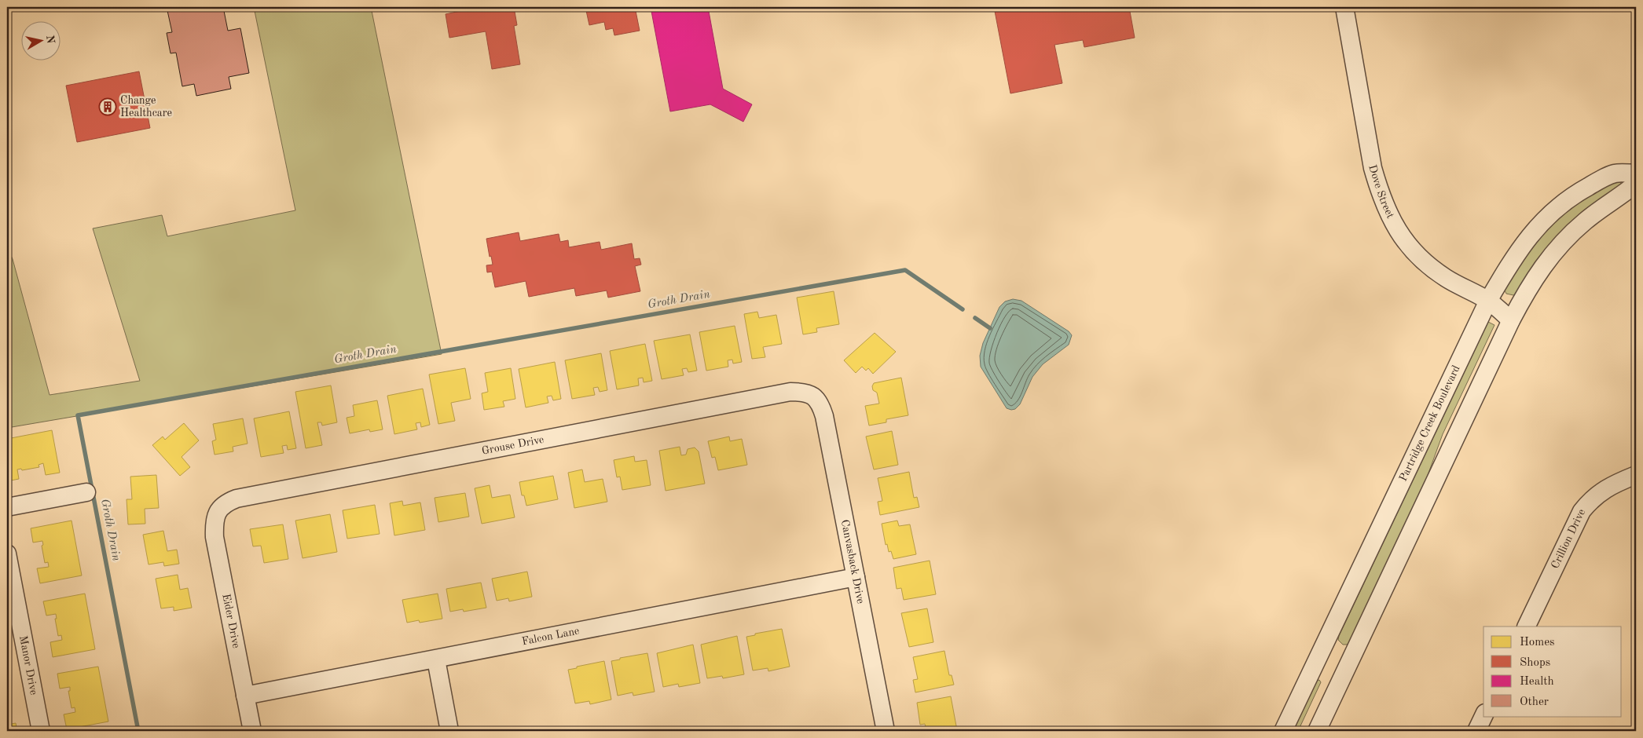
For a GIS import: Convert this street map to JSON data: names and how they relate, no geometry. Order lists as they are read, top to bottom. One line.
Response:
{"streets":{"street":["Dove Street","Partridge Creek Boulevard","Grouse Drive","Crillion Drive","Canvasback Drive","Eider Drive","Falcon Lane","Manor Drive"]},"crossings":[["Dove Street","Partridge Creek Boulevard"],["Grouse Drive","Canvasback Drive"],["Grouse Drive","Eider Drive"],["Canvasback Drive","Falcon Lane"],["Eider Drive","Falcon Lane"]],"water":["Groth Drain"],"places":{"building":["Change Healthcare"]},"legend":["Homes","Shops","Health","Other"],"north":"right"}
